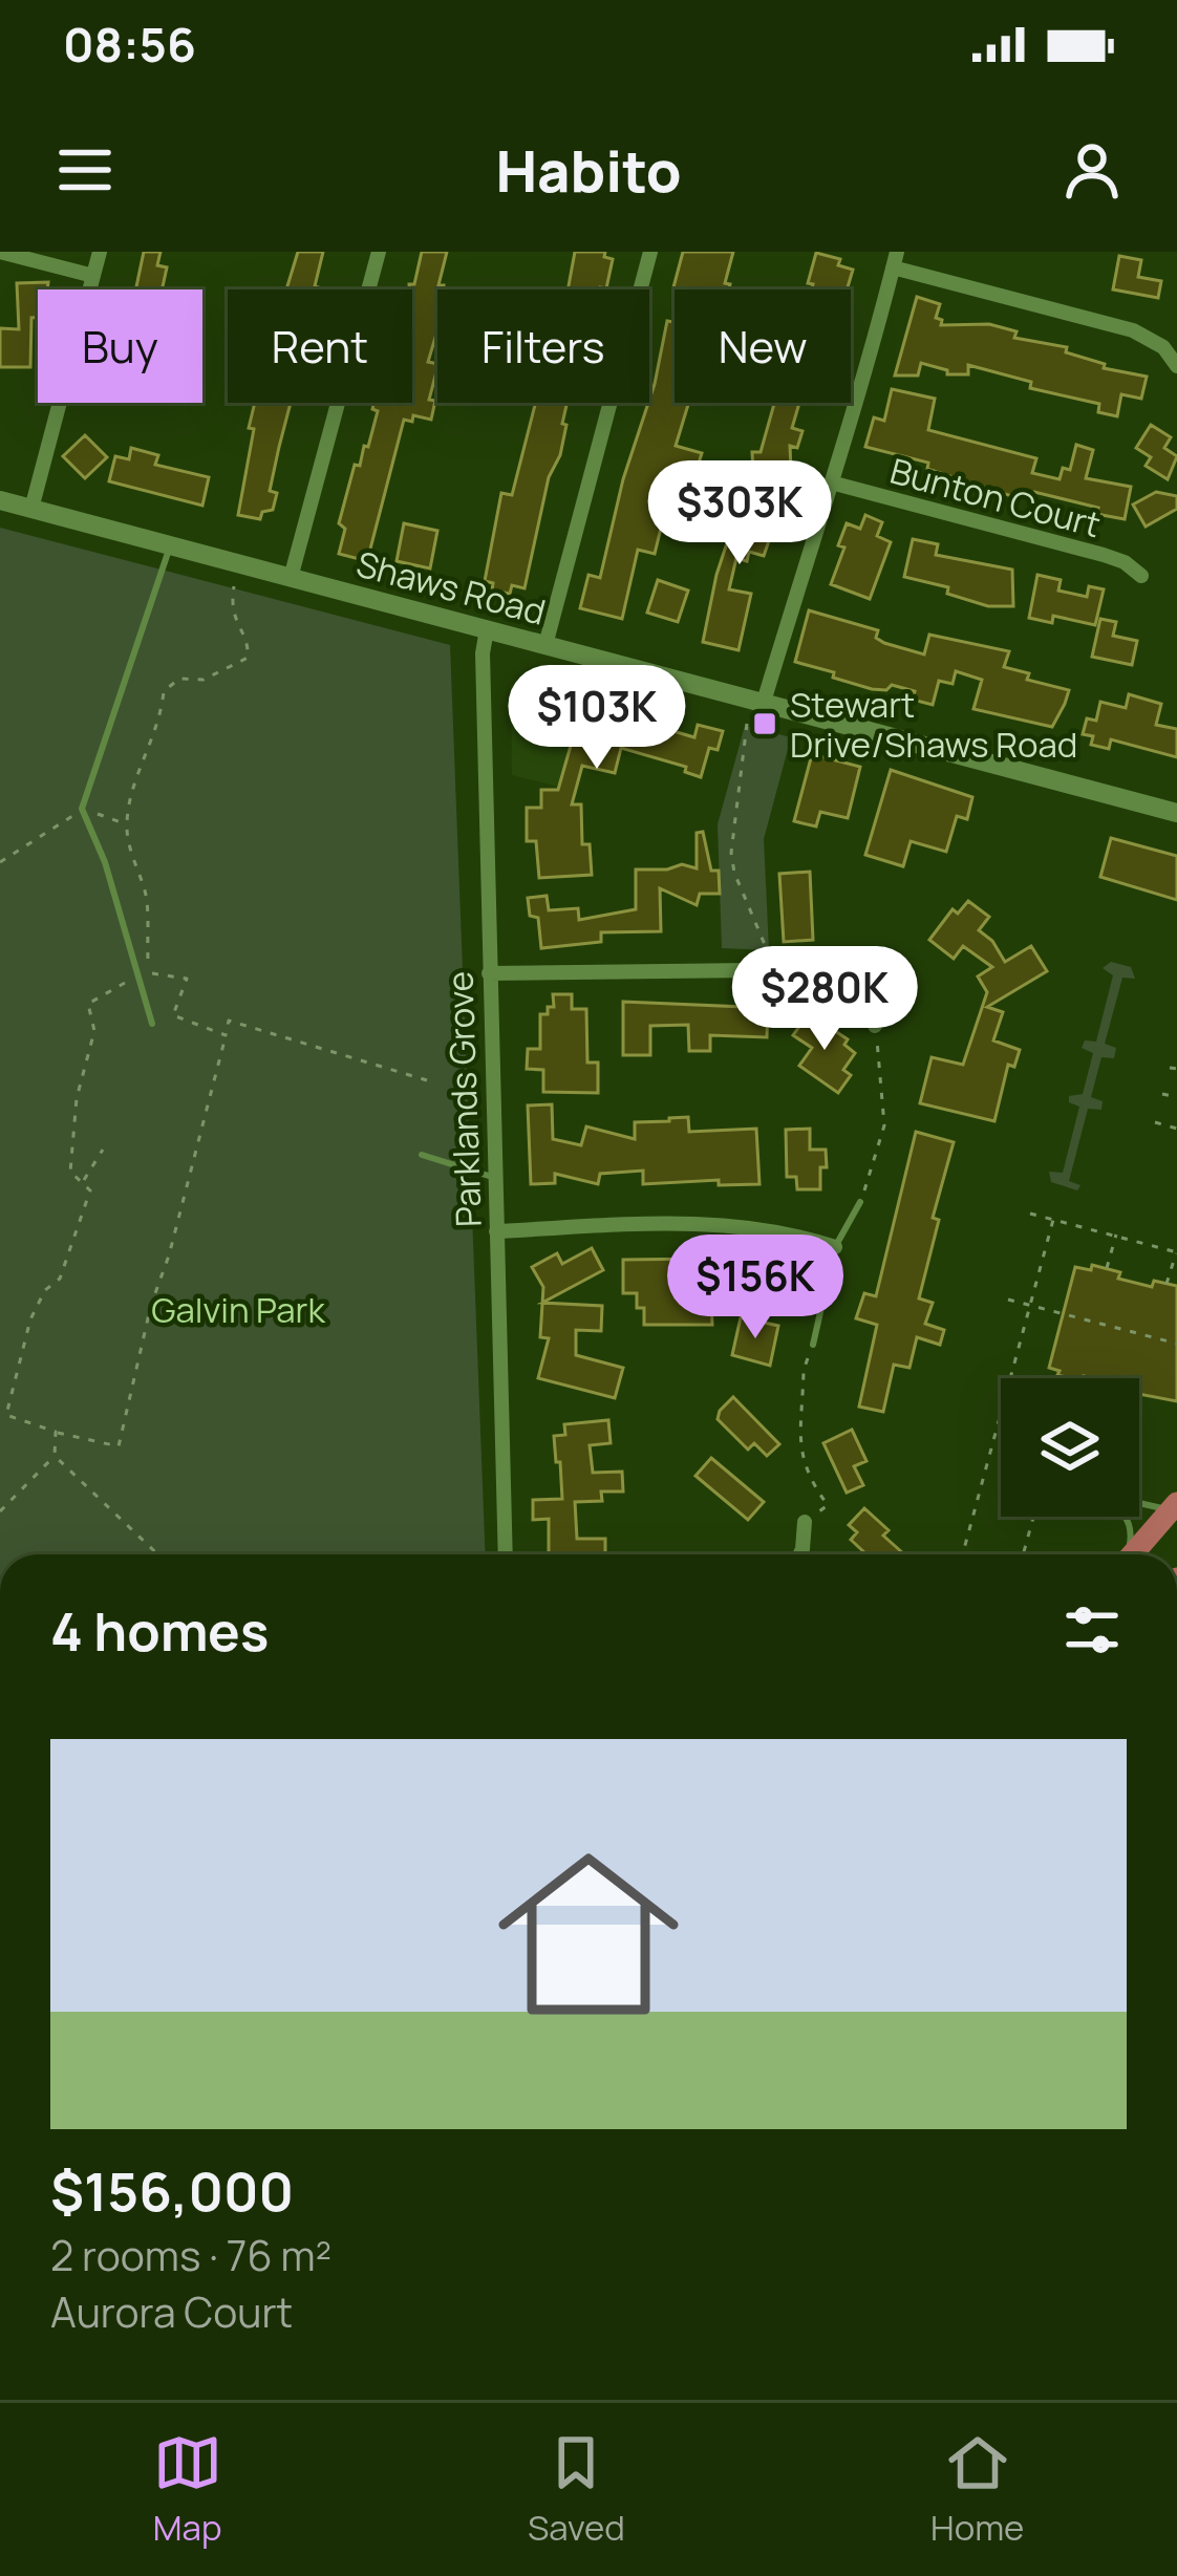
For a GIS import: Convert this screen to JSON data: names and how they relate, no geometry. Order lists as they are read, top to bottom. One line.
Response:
{"streets":{"street":["Bunton Court","Shaws Road","Parklands Grove"]},"crossings":[["Shaws Road","Parklands Grove"]],"parks":["Galvin Park"],"places":{"transit":["Stewart Drive/Shaws Road"]},"page":{"status":"08:56","header":"Habito","chip":["Buy","Rent","Filters","New"],"price":["$303K","$103K","$280K","$156K"],"heading":"4 homes","list":[{"name":"$156,000","note":"2 rooms · 76 m² · Aurora Court"}],"tabs":["Map","Saved","Home"]}}
